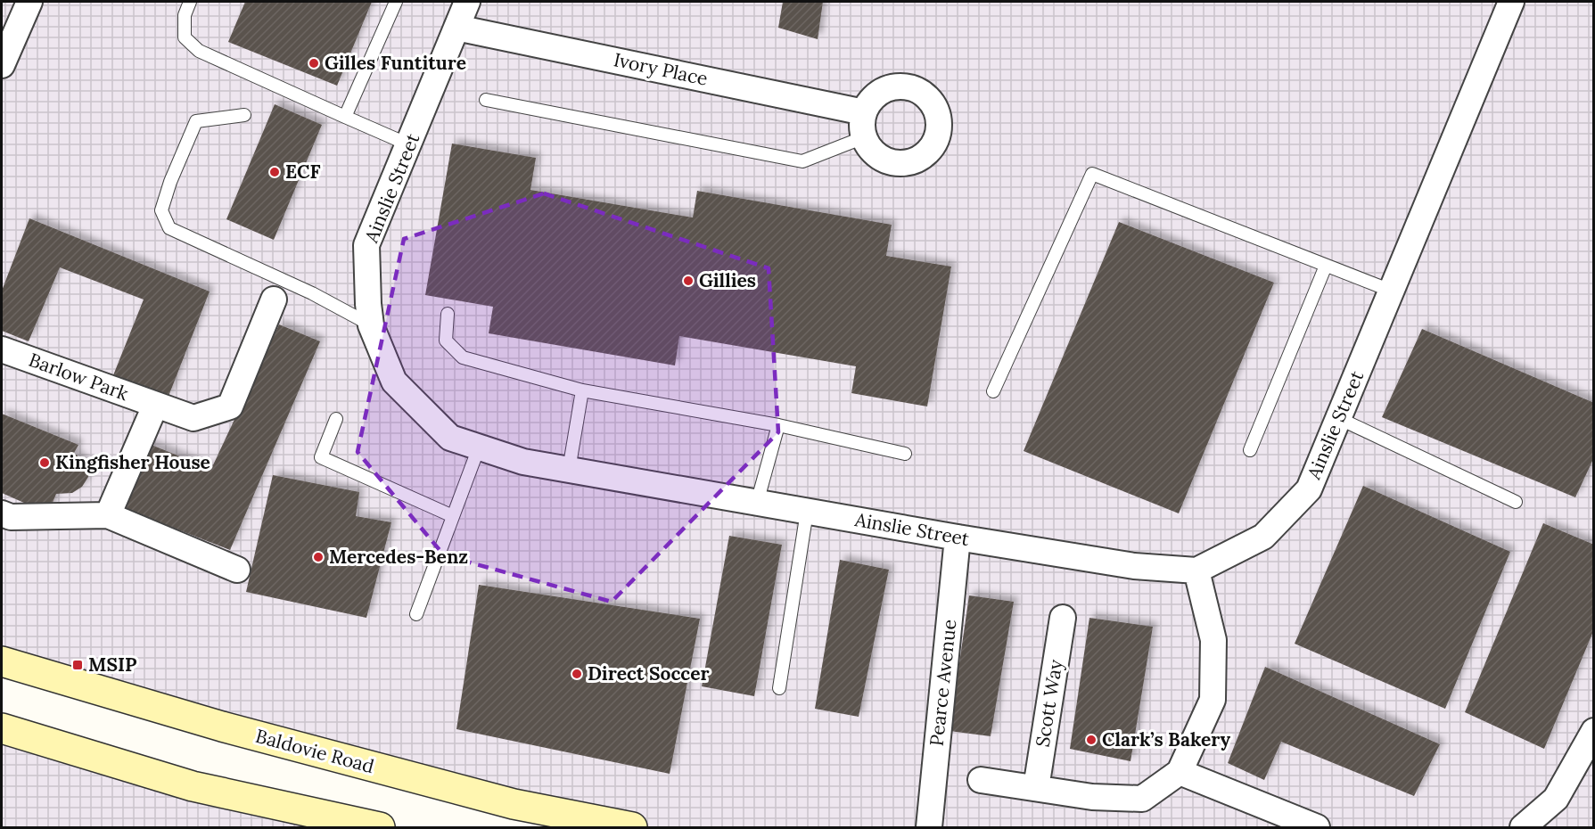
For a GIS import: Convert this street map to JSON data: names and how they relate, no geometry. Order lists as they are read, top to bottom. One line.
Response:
{"streets":{"main road":["Baldovie Road"],"street":["Ivory Place","Ainslie Street","Barlow Park","Pearce Avenue","Scott Way"]},"crossings":[["Ivory Place","Ainslie Street"],["Ainslie Street","Pearce Avenue"]],"places":{"other":["Gilles Funtiture","ECF","Gillies","Kingfisher House","Mercedes-Benz","Direct Soccer","Clark’s Bakery"],"transit":["MSIP"]}}
